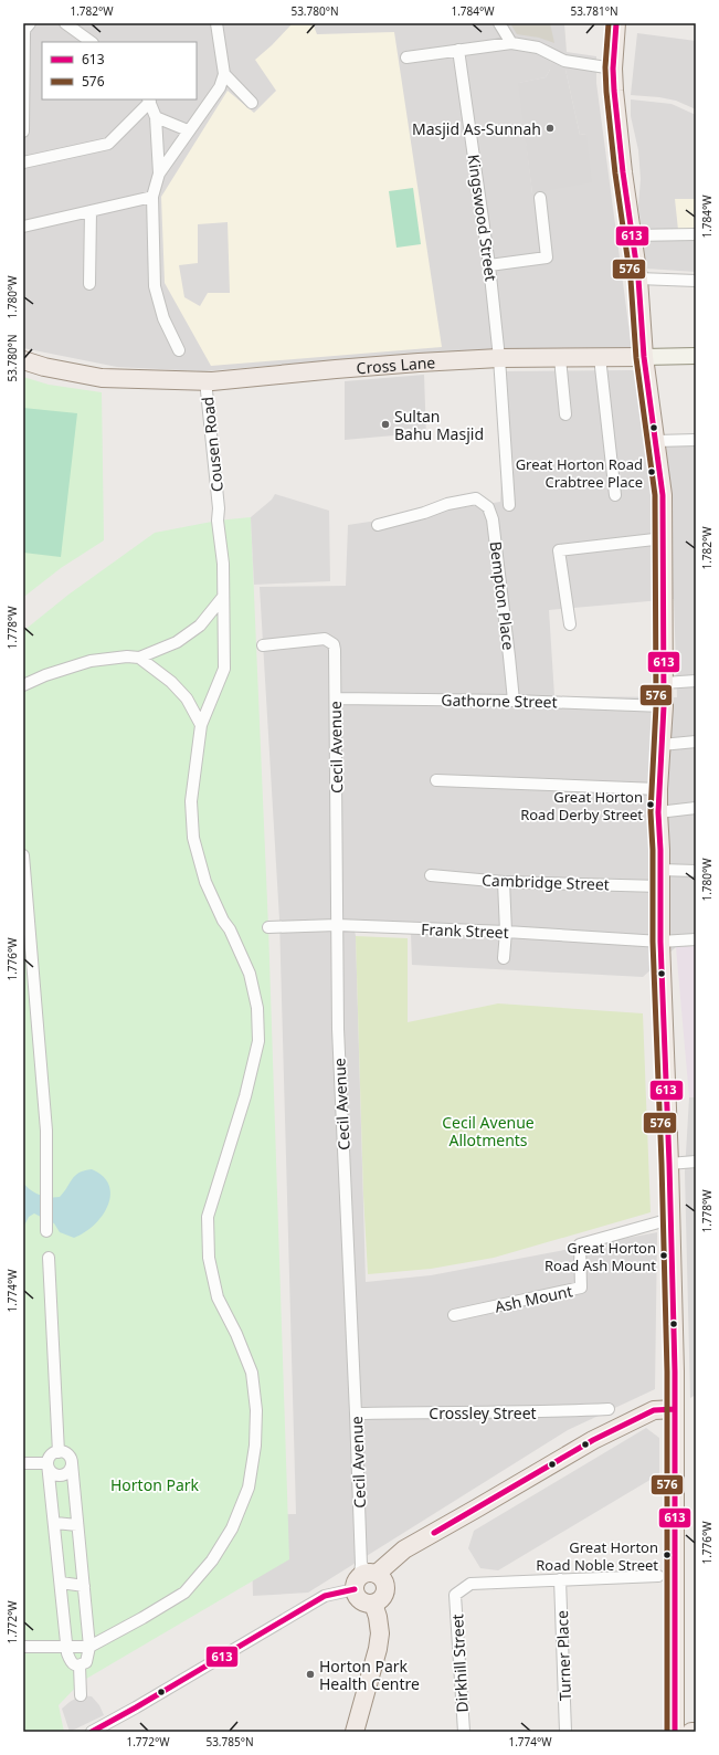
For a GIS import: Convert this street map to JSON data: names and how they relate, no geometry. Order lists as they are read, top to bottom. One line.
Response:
{"streets":{"main road":["Cross Lane"],"street":["Kingswood Street","Cousen Road","Bempton Place","Gathorne Street","Cecil Avenue","Cambridge Street","Frank Street","Ash Mount","Crossley Street","Turner Place","Dirkhill Street"]},"crossings":[["Kingswood Street","Cross Lane"],["Cross Lane","Cousen Road"],["Bempton Place","Gathorne Street"],["Gathorne Street","Cecil Avenue"],["Cecil Avenue","Frank Street"],["Cecil Avenue","Crossley Street"],["Turner Place","Dirkhill Street"]],"parks":["Cecil Avenue Allotments","Horton Park"],"places":["Masjid As-Sunnah","Sultan Bahu Masjid","Great Horton Road Crabtree Place","Great Horton Road Derby Street","Great Horton Road Ash Mount","Great Horton Road Noble Street","Horton Park Health Centre"],"lines":["transit line 613","transit line 576"],"legend":["613","576"],"coordinates":["1.782°W","53.780°N","1.784°W","53.781°N","1.780°W","1.778°W","1.776°W","1.774°W","1.772°W","53.785°N"]}
